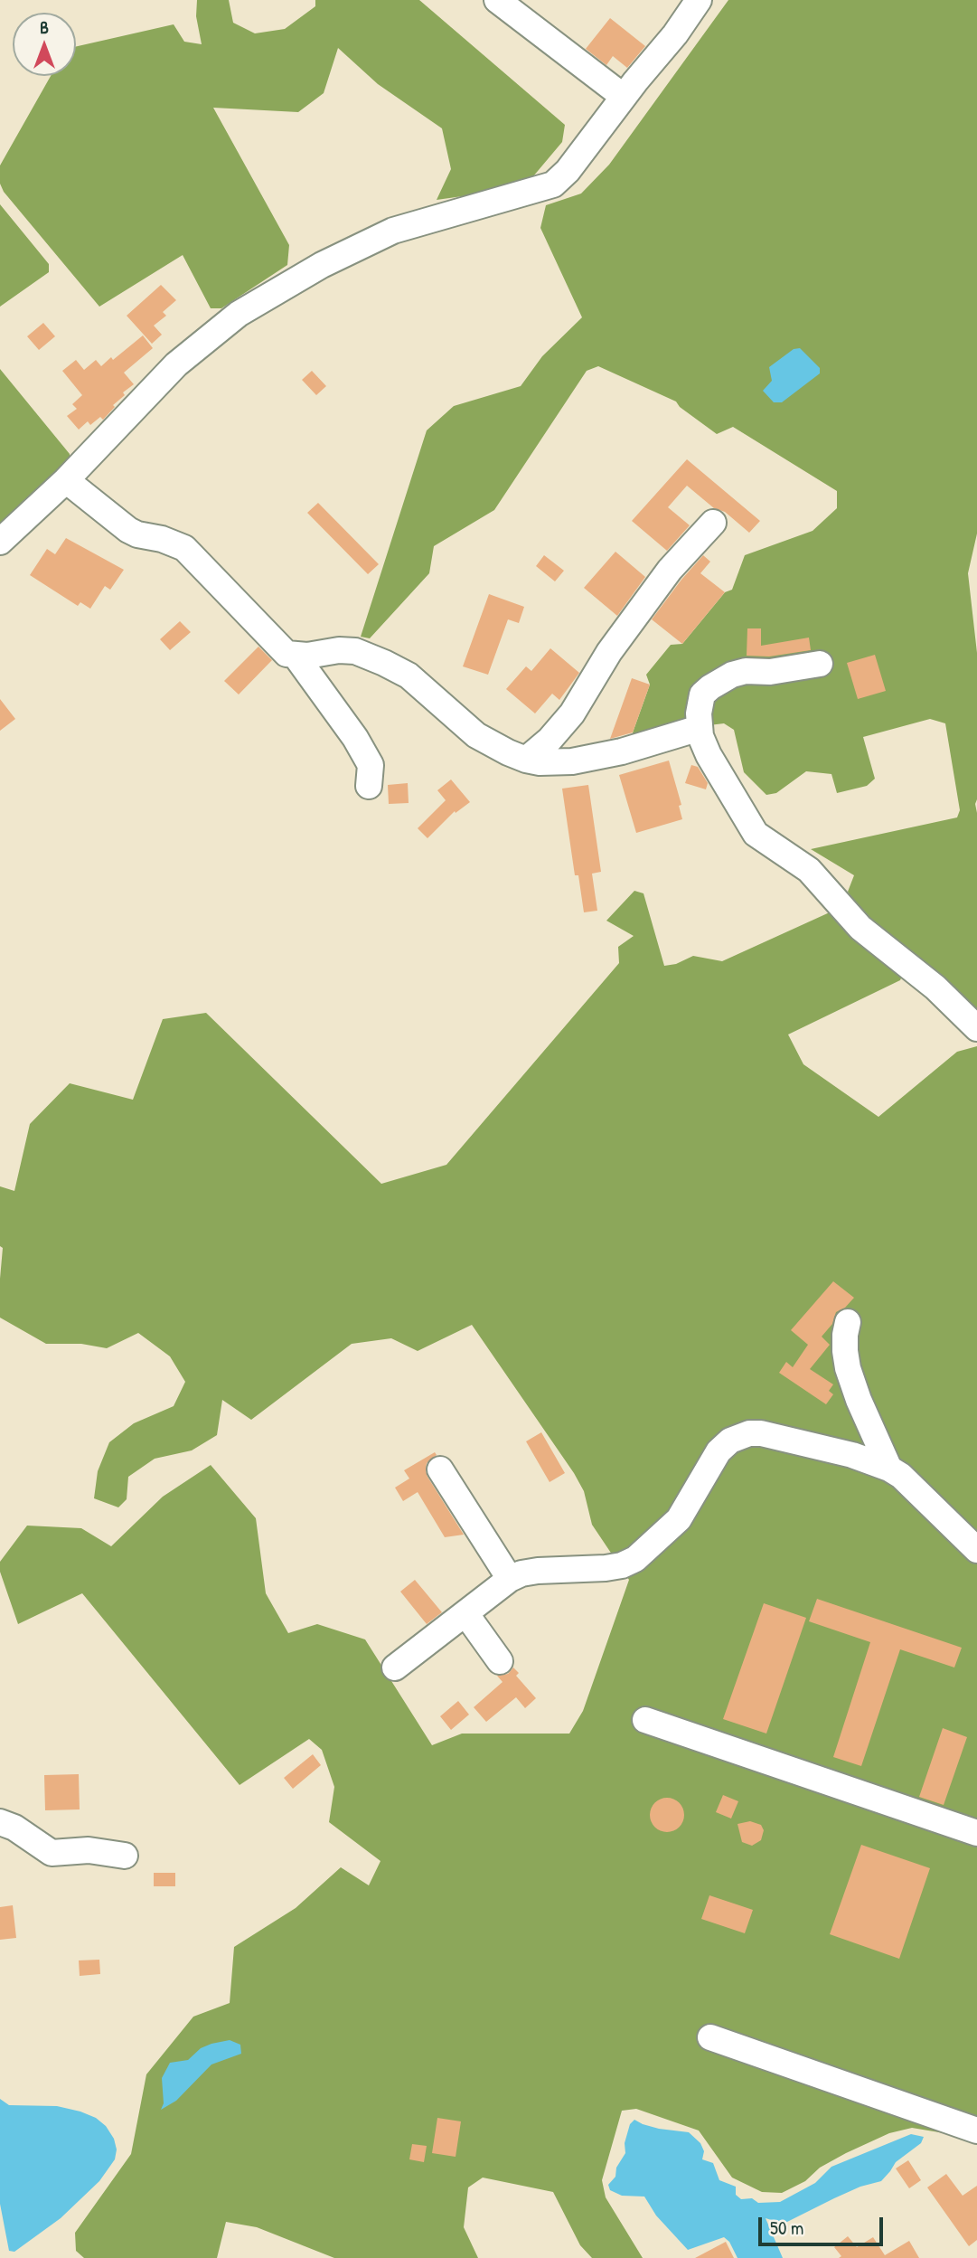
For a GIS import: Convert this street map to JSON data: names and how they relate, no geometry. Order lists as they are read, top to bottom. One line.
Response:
{"scale_bar":"50 m","north":"top"}
